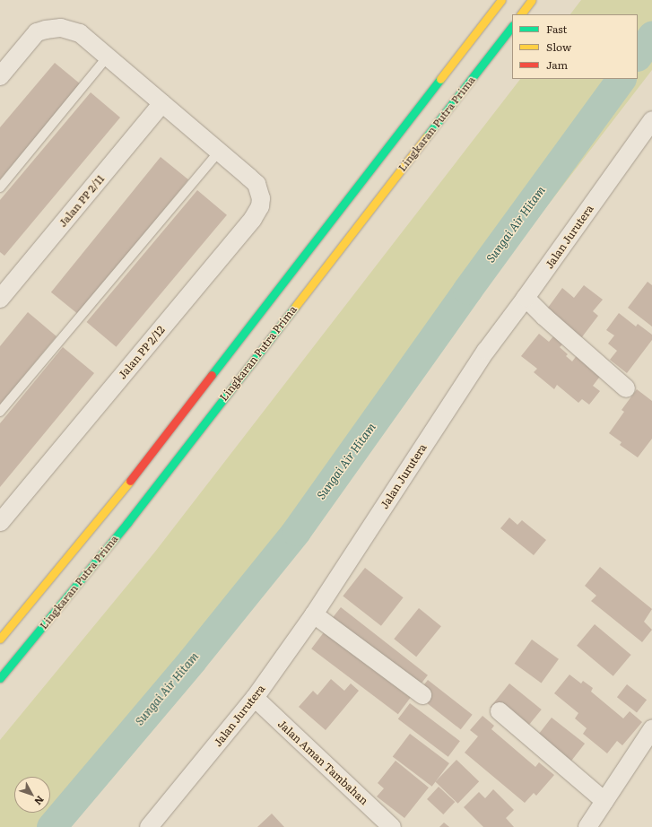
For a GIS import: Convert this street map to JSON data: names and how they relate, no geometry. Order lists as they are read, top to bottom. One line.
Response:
{"streets":{"main road":["Lingkaran Putra Prima"],"street":["Jalan PP 2/11","Jalan Jurutera","Jalan PP 2/12","Jalan Aman Tambahan"]},"crossings":[["Jalan PP 2/11","Jalan PP 2/12"],["Jalan Jurutera","Jalan Aman Tambahan"]],"water":["Sungai Air Hitam"],"legend":["Fast","Slow","Jam"],"north":"bottom right"}
